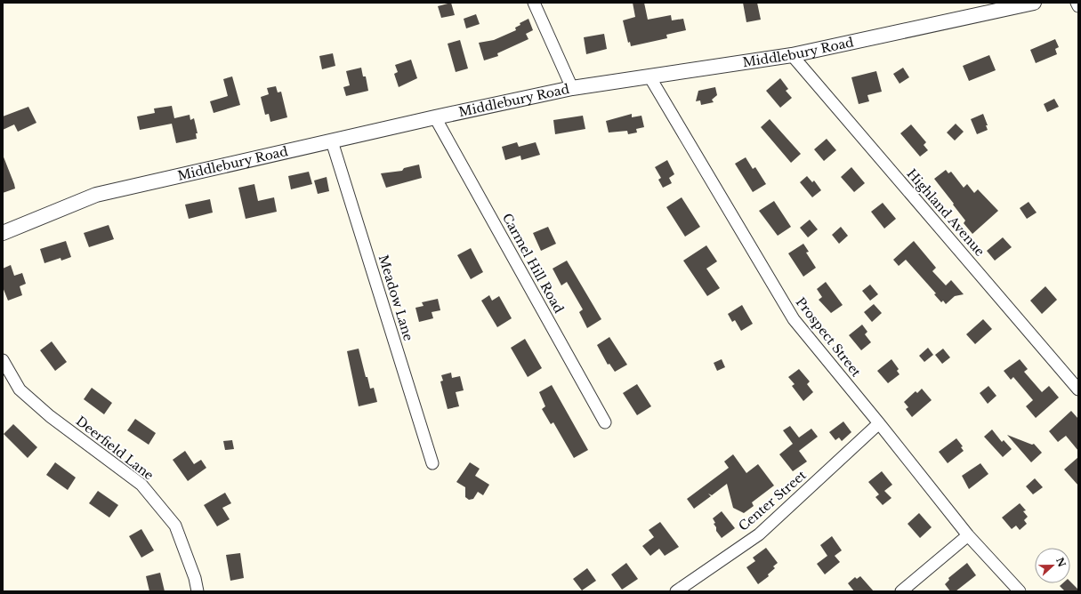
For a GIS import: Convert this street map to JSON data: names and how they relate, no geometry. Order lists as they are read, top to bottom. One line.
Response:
{"streets":{"street":["Middlebury Road","Highland Avenue","Carmel Hill Road","Meadow Lane","Prospect Street","Deerfield Lane","Center Street"]},"crossings":[["Middlebury Road","Highland Avenue"],["Middlebury Road","Carmel Hill Road"],["Middlebury Road","Meadow Lane"],["Middlebury Road","Prospect Street"],["Prospect Street","Center Street"]],"north":"right"}
